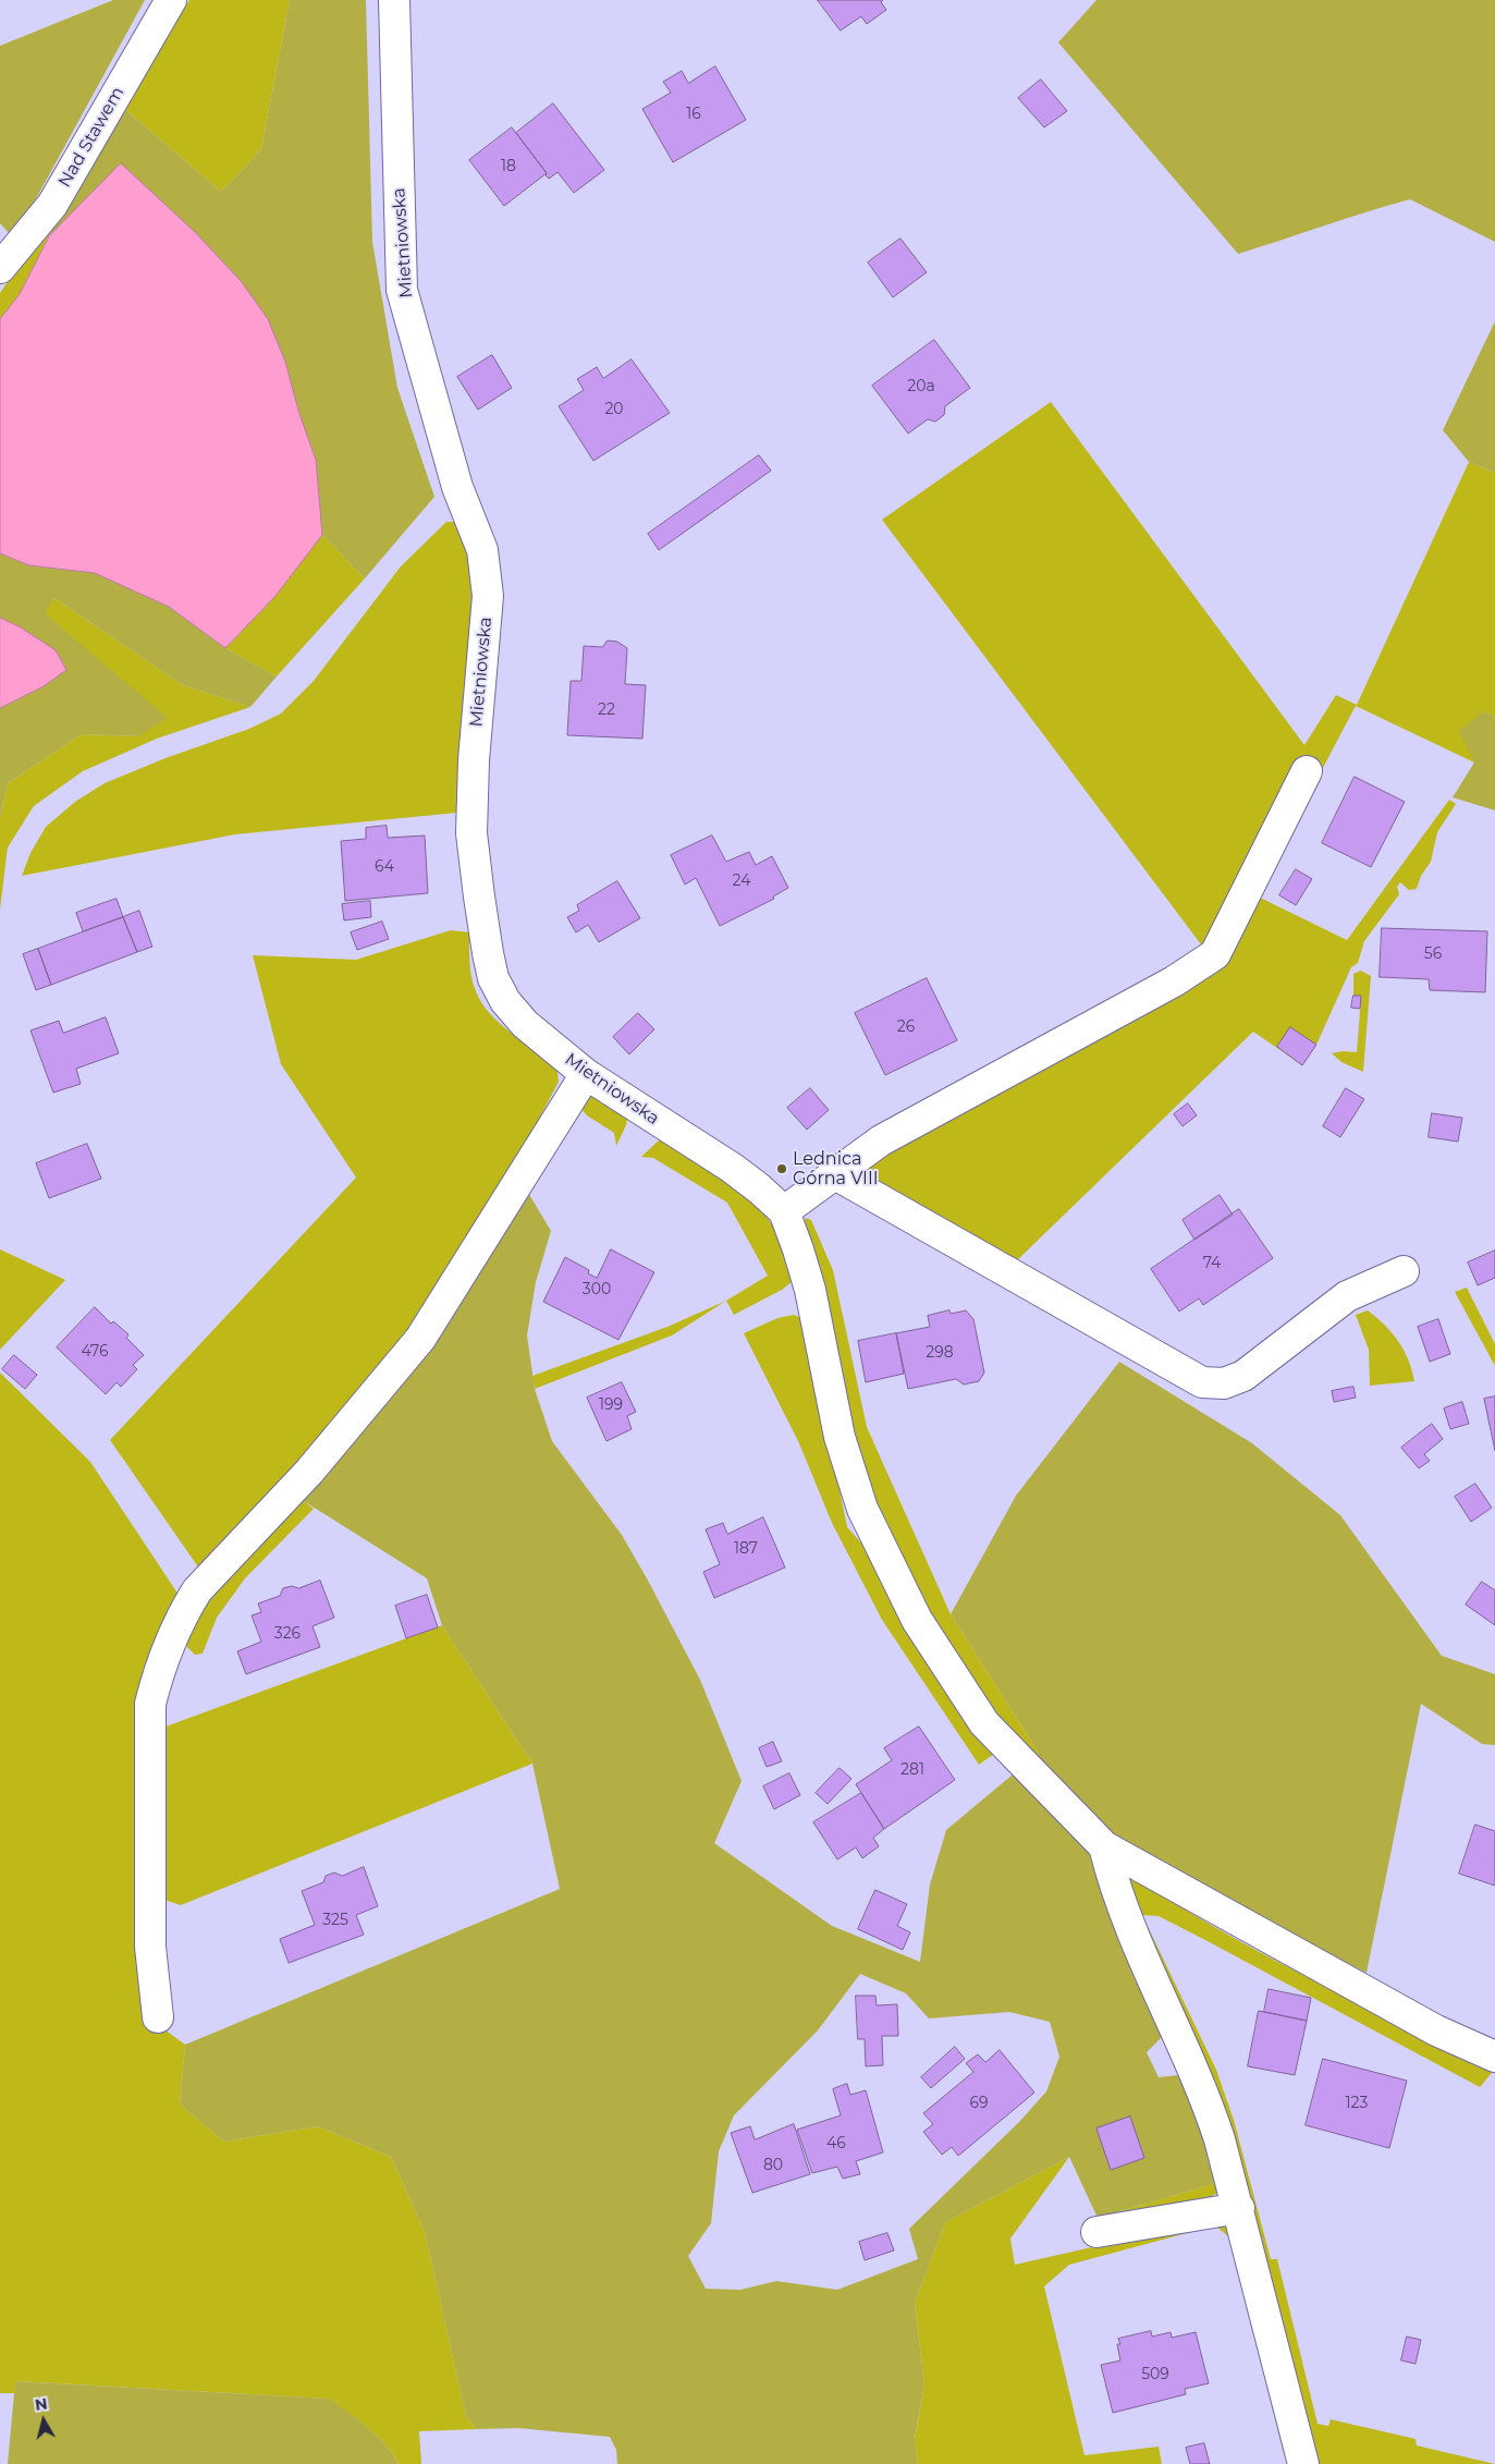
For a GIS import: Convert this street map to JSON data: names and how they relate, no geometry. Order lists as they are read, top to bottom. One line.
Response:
{"streets":{"street":["Nad Stawem","Mietniowska"]},"places":["Lednica Górna VIII"],"house_numbers":["16","18","20a","20","22","64","24","56","26","74","300","476","298","199","187","326","281","325","69","123","46","80","509"],"north":"top"}
